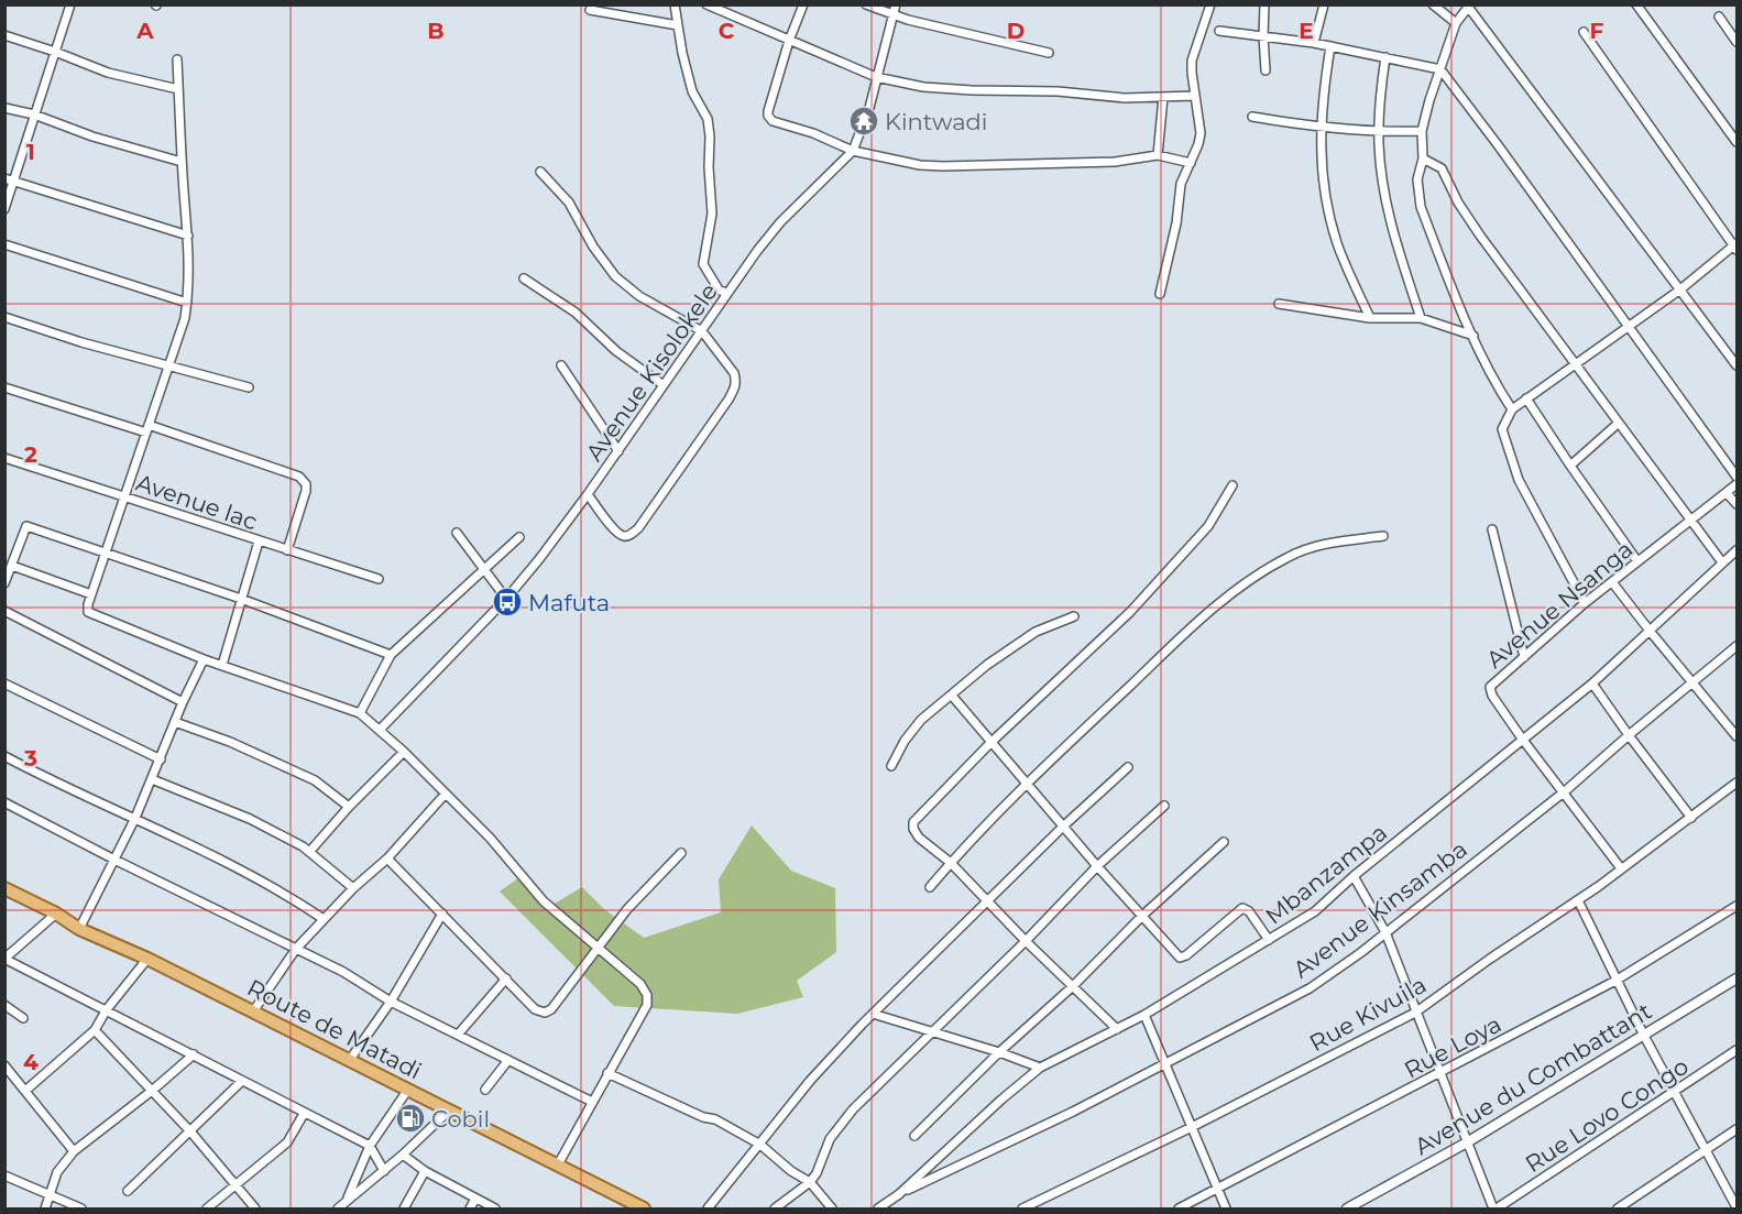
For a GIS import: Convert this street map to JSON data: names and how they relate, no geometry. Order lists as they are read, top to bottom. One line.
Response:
{"streets":{"main road":["Route de Matadi"],"street":["Avenue Kisolokele","Avenue lac","Avenue Nsanga","Mbanzampa","Avenue Kinsamba","Rue Kivuila","Rue Loya","Avenue du Combattant","Rue Lovo Congo"]},"crossings":[["Avenue Nsanga","Mbanzampa"],["Avenue Nsanga","Avenue Kinsamba"],["Avenue Nsanga","Rue Kivuila"],["Mbanzampa","Avenue Kinsamba"]],"places":{"temple":["Kintwadi"],"bus stop":["Mafuta"],"fuel station":["Cobil"]},"grid":{"columns":["A","B","C","D","E","F"],"rows":["1","2","3","4"]}}
